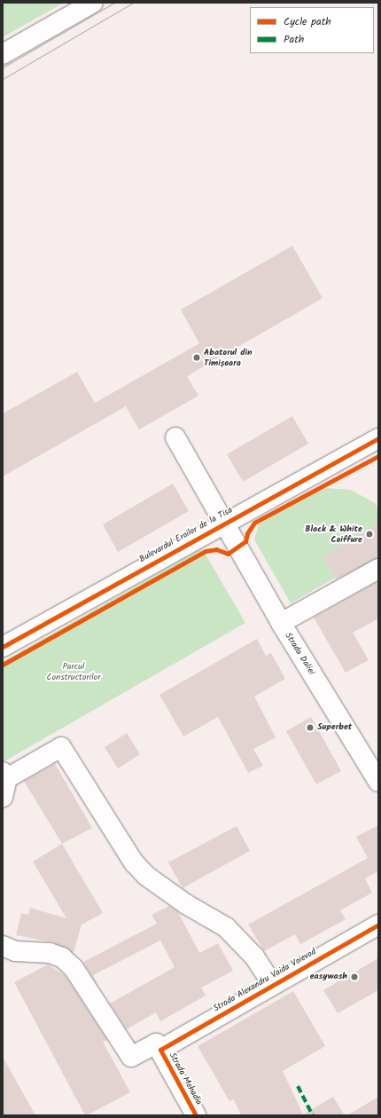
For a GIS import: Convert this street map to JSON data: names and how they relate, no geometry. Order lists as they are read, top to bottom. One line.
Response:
{"streets":{"street":["Bulevardul Eroilor de la Tisa","Strada Daliei","Strada Alexandru Vaida Voievod","Strada Mehadia"]},"crossings":[["Bulevardul Eroilor de la Tisa","Strada Daliei"],["Strada Alexandru Vaida Voievod","Strada Mehadia"]],"parks":["Parcul Constructorilor"],"places":["Abatorul din Timișoara","Black & White Coiffure","Superbet","easywash"],"legend":["Cycle path","Path"]}
